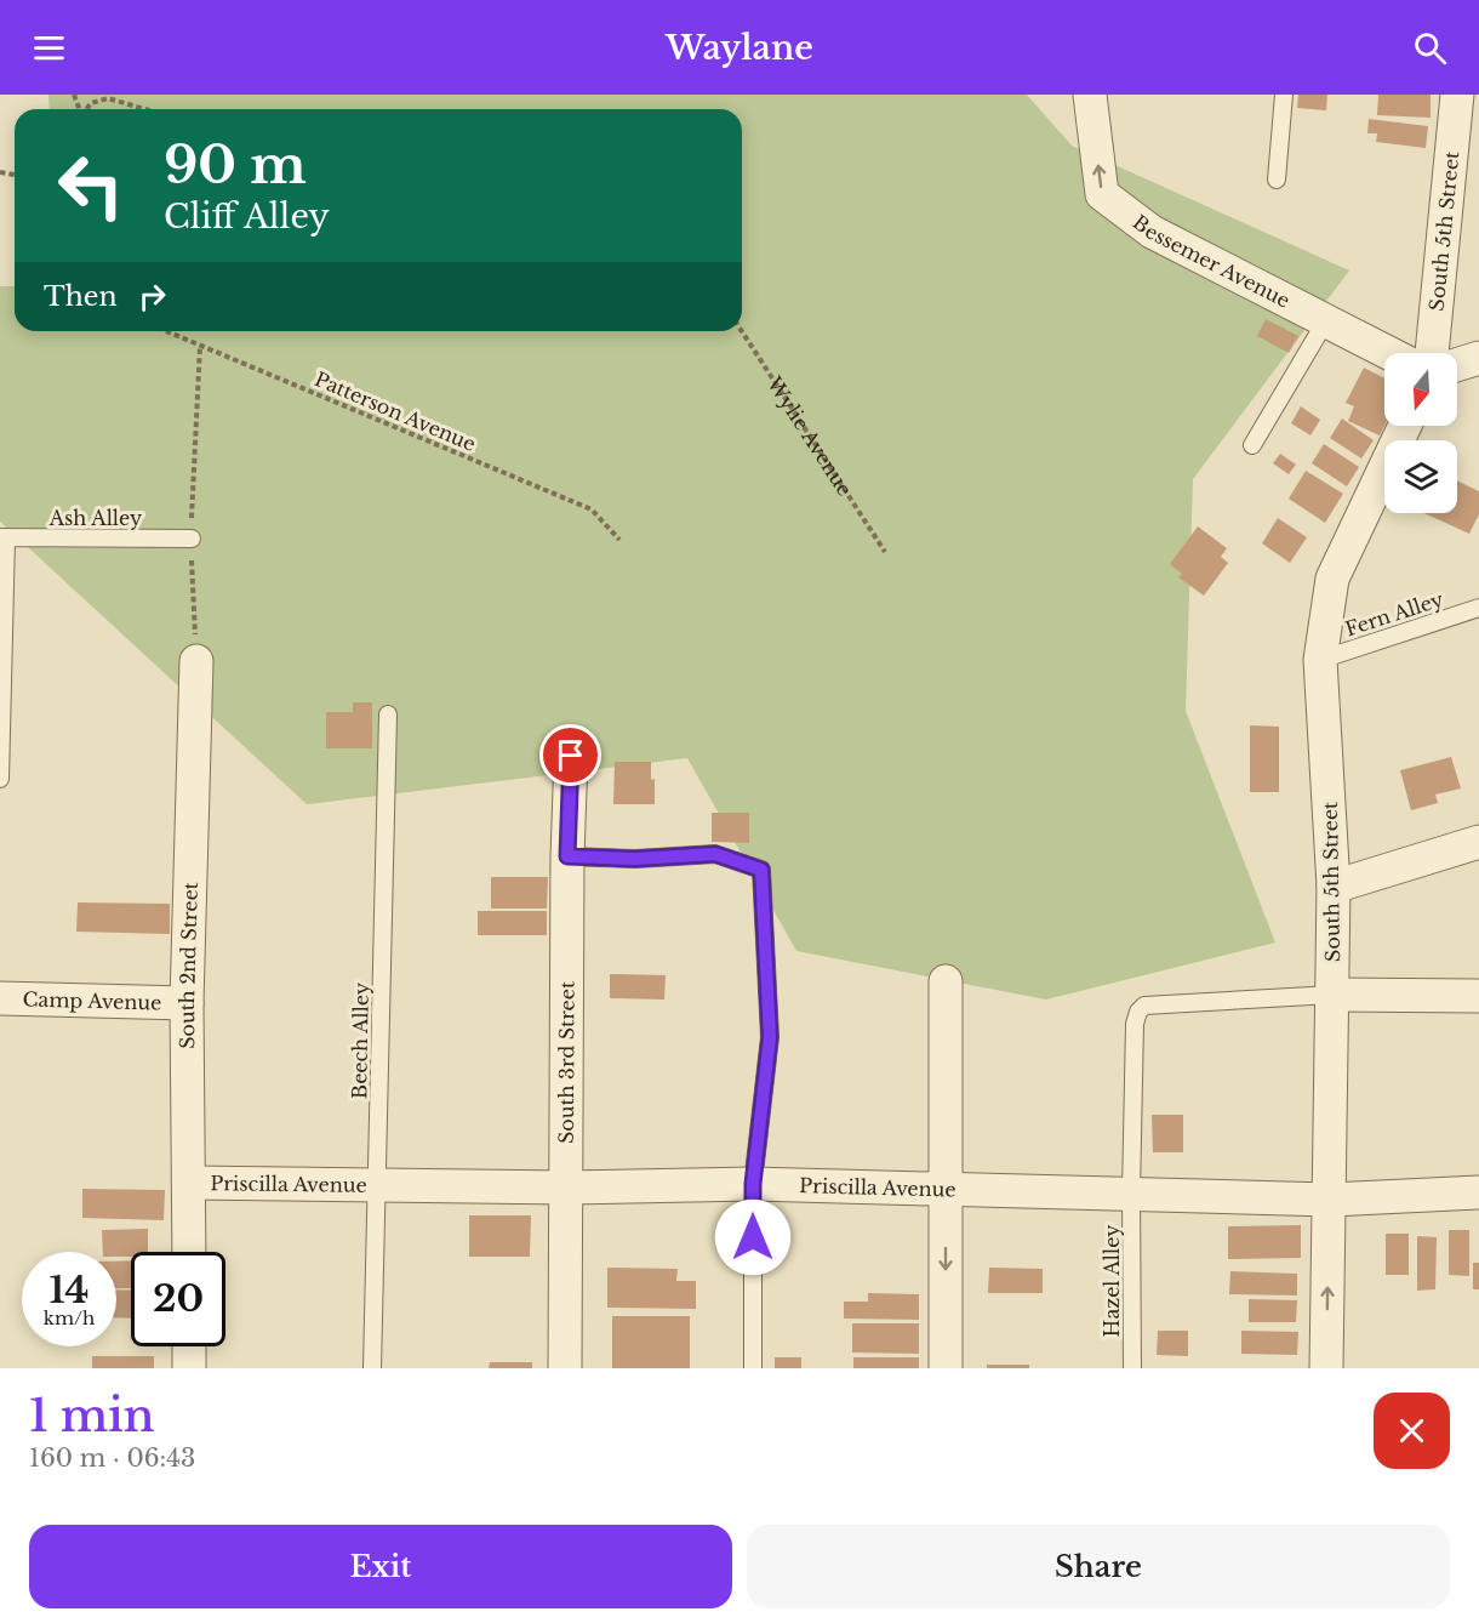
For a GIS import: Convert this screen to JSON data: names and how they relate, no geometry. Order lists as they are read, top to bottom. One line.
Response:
{"streets":{"street":["South 5th Street","Bessemer Avenue","South 2nd Street","Camp Avenue","South 3rd Street","Priscilla Avenue"],"lane":["Ash Alley","Fern Alley","Beech Alley","Hazel Alley"],"path":["Patterson Avenue","Wylie Avenue"]},"crossings":[["South 5th Street","Fern Alley"],["South 5th Street","Priscilla Avenue"],["South 5th Street","Hazel Alley"],["South 2nd Street","Camp Avenue"],["South 2nd Street","Priscilla Avenue"],["Beech Alley","Priscilla Avenue"],["South 3rd Street","Priscilla Avenue"],["Priscilla Avenue","Hazel Alley"]],"one_way":["Bessemer Avenue"],"north":"bottom","page":{"header":"Waylane","turn":["90 m","Cliff Alley"],"then":"Then","speed":"14 km/h","limit":"20","heading":["1 min","160 m · 06:43"],"buttons":["Exit","Share"]}}
